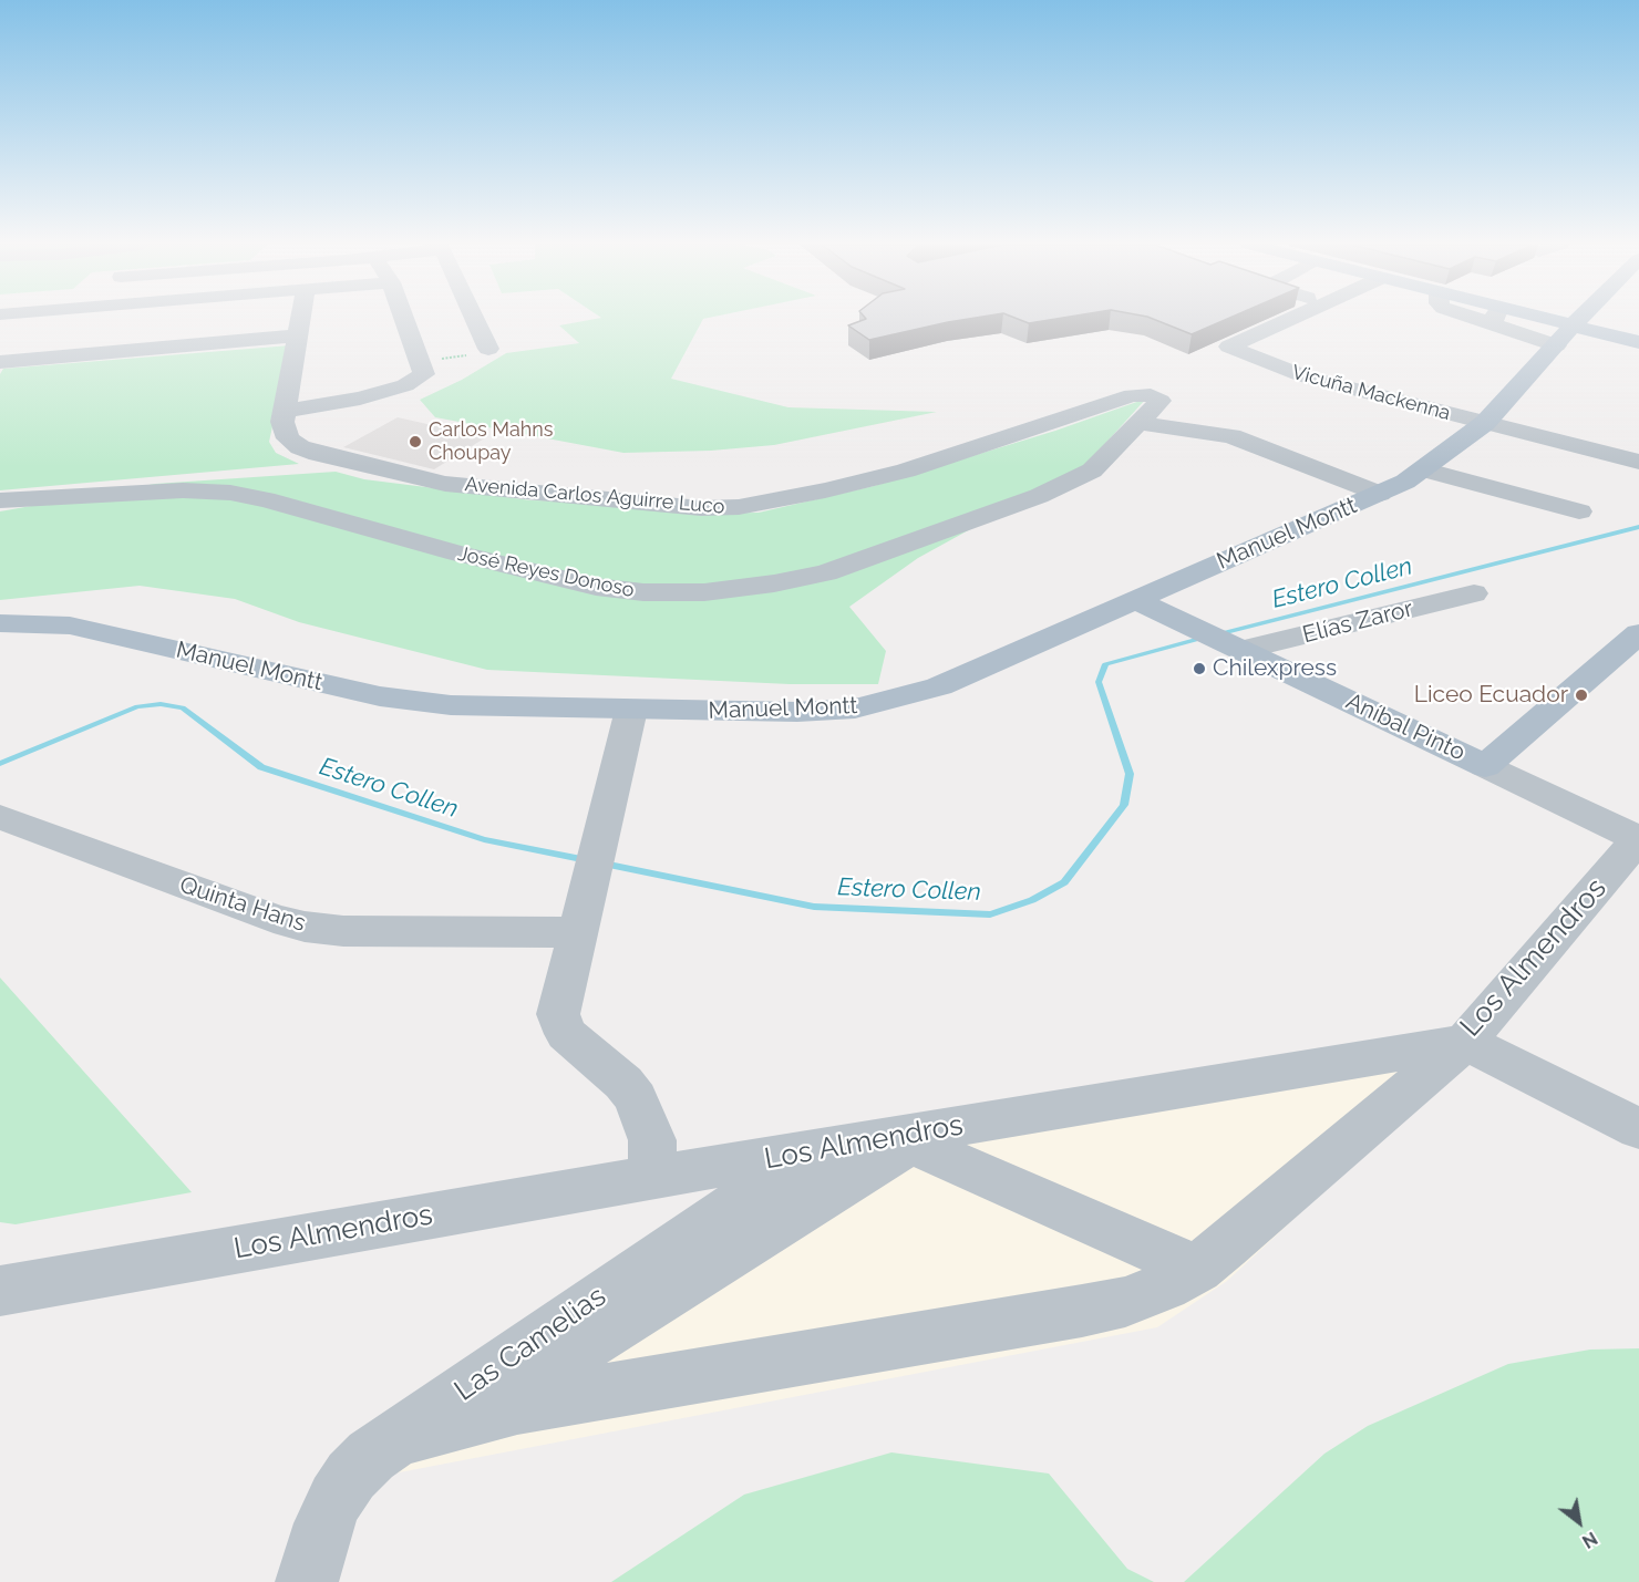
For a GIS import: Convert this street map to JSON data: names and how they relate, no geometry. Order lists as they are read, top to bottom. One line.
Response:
{"streets":{"main road":["Manuel Montt","Aníbal Pinto"],"street":["Vicuña Mackenna","Avenida Carlos Aguirre Luco","José Reyes Donoso","Elías Zaror","Quinta Hans","Los Almendros","Las Camelias"]},"crossings":[["Vicuña Mackenna","Manuel Montt"],["Avenida Carlos Aguirre Luco","José Reyes Donoso"],["Manuel Montt","Aníbal Pinto"],["Elías Zaror","Aníbal Pinto"],["Aníbal Pinto","Los Almendros"],["Los Almendros","Las Camelias"]],"water":["Estero Collen"],"places":["Carlos Mahns Choupay","Chilexpress","Liceo Ecuador"],"north":"bottom right"}
